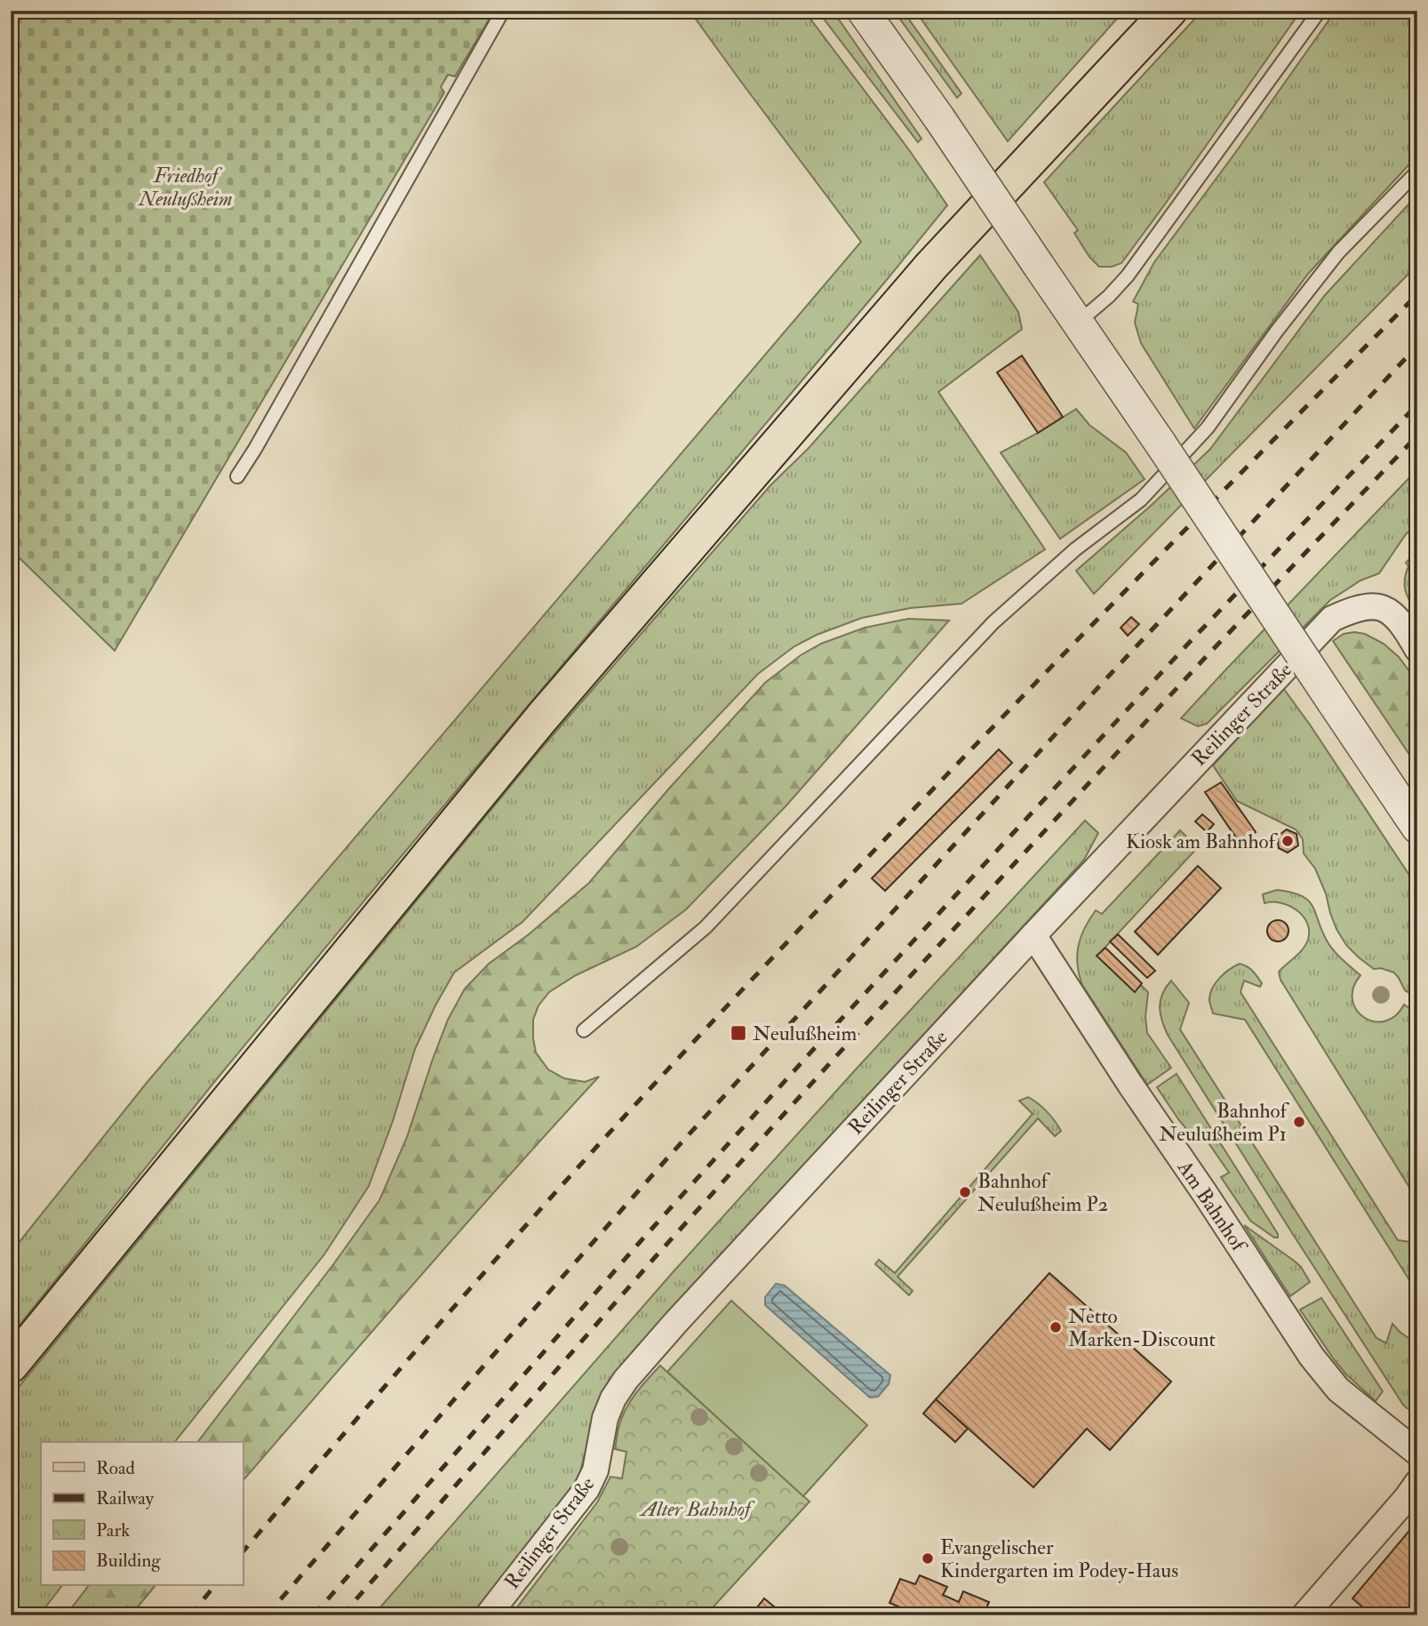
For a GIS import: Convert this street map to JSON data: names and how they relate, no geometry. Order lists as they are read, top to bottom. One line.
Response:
{"streets":{"street":["Reilinger Straße","Am Bahnhof"]},"crossings":[["Reilinger Straße","Am Bahnhof"]],"parks":["Friedhof Neulußheim","Alter Bahnhof"],"places":{"other":["Kiosk am Bahnhof","Bahnhof Neulußheim P1","Bahnhof Neulußheim P2","Netto Marken-Discount","Evangelischer Kindergarten im Podey-Haus"],"transit":["Neulußheim"]},"legend":["Road","Railway","Park","Building"]}
